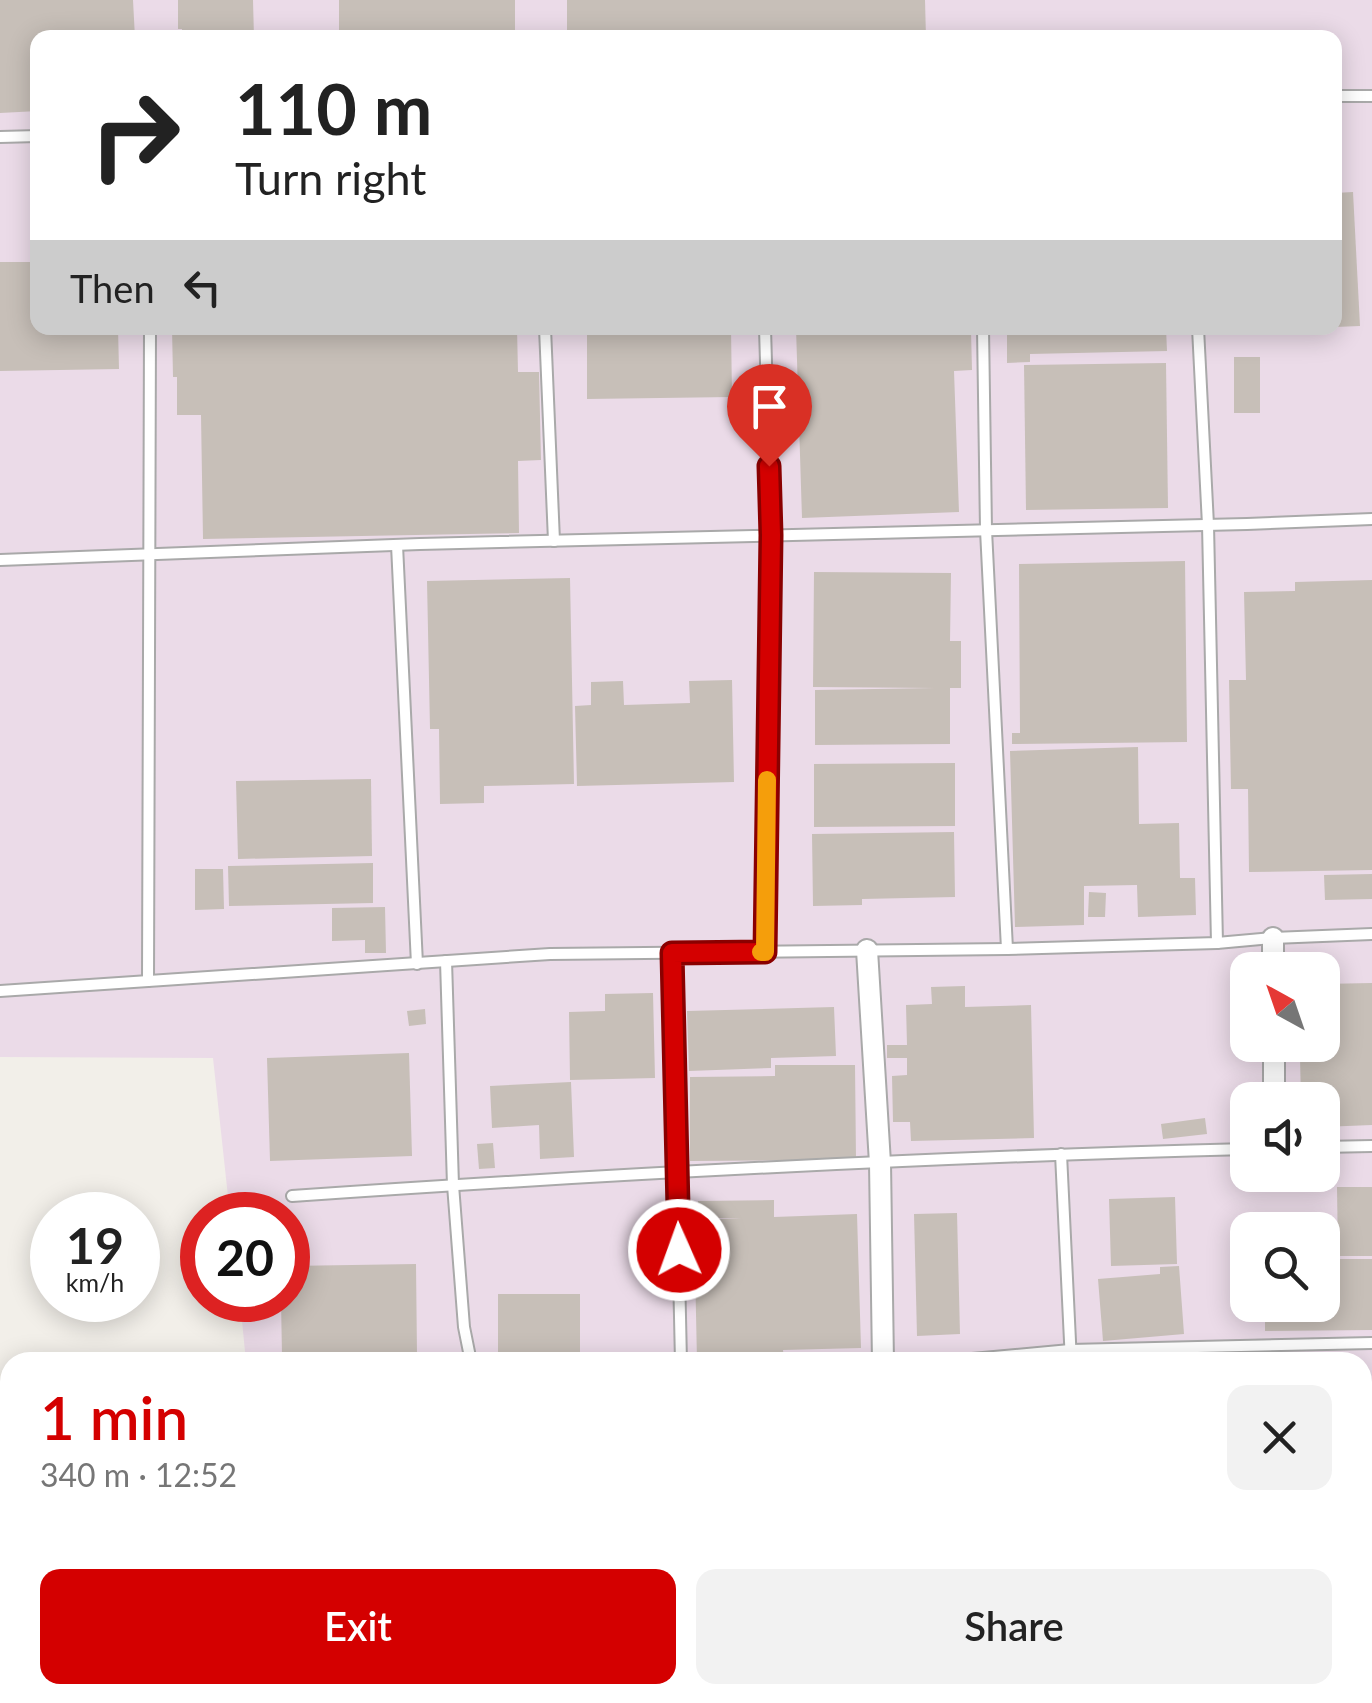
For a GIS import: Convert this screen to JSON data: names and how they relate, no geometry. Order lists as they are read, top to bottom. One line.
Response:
{"north":"top left","page":{"turn":["110 m","Turn right"],"then":"Then","speed":"19 km/h","limit":"20","heading":["1 min","340 m · 12:52"],"buttons":["Exit","Share"]}}
